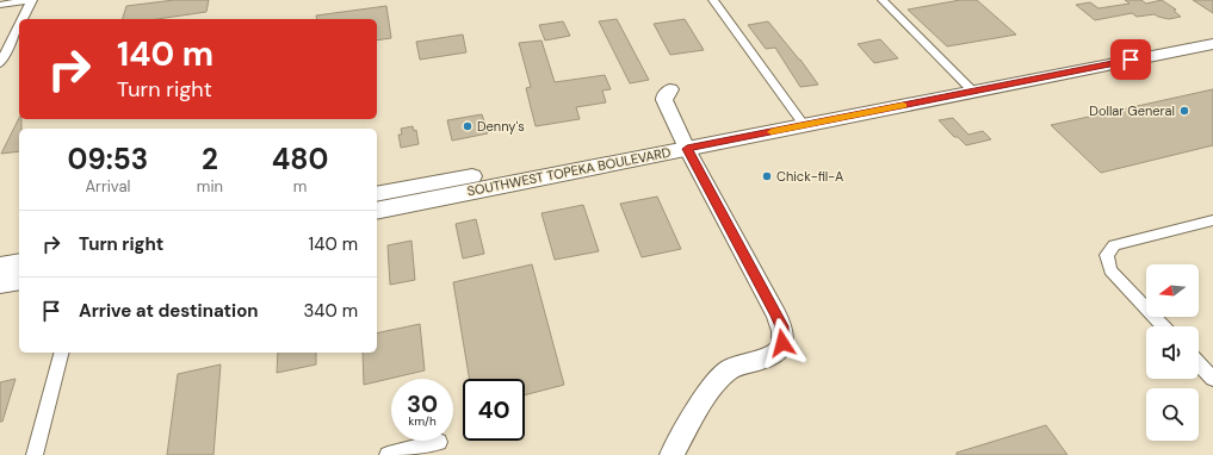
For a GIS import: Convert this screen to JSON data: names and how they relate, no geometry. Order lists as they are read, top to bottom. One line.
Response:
{"streets":{"main road":["SOUTHWEST TOPEKA BOULEVARD"]},"places":["Dollar General","Denny's","Chick-fil-A"],"north":"left","page":{"turn":["140 m","Turn right"],"eta":["09:53","Arrival","2","min","480","m"],"list":[{"name":"Turn right","value":"140 m"},{"name":"Arrive at destination","value":"340 m"}],"speed":"30 km/h","limit":"40"}}
